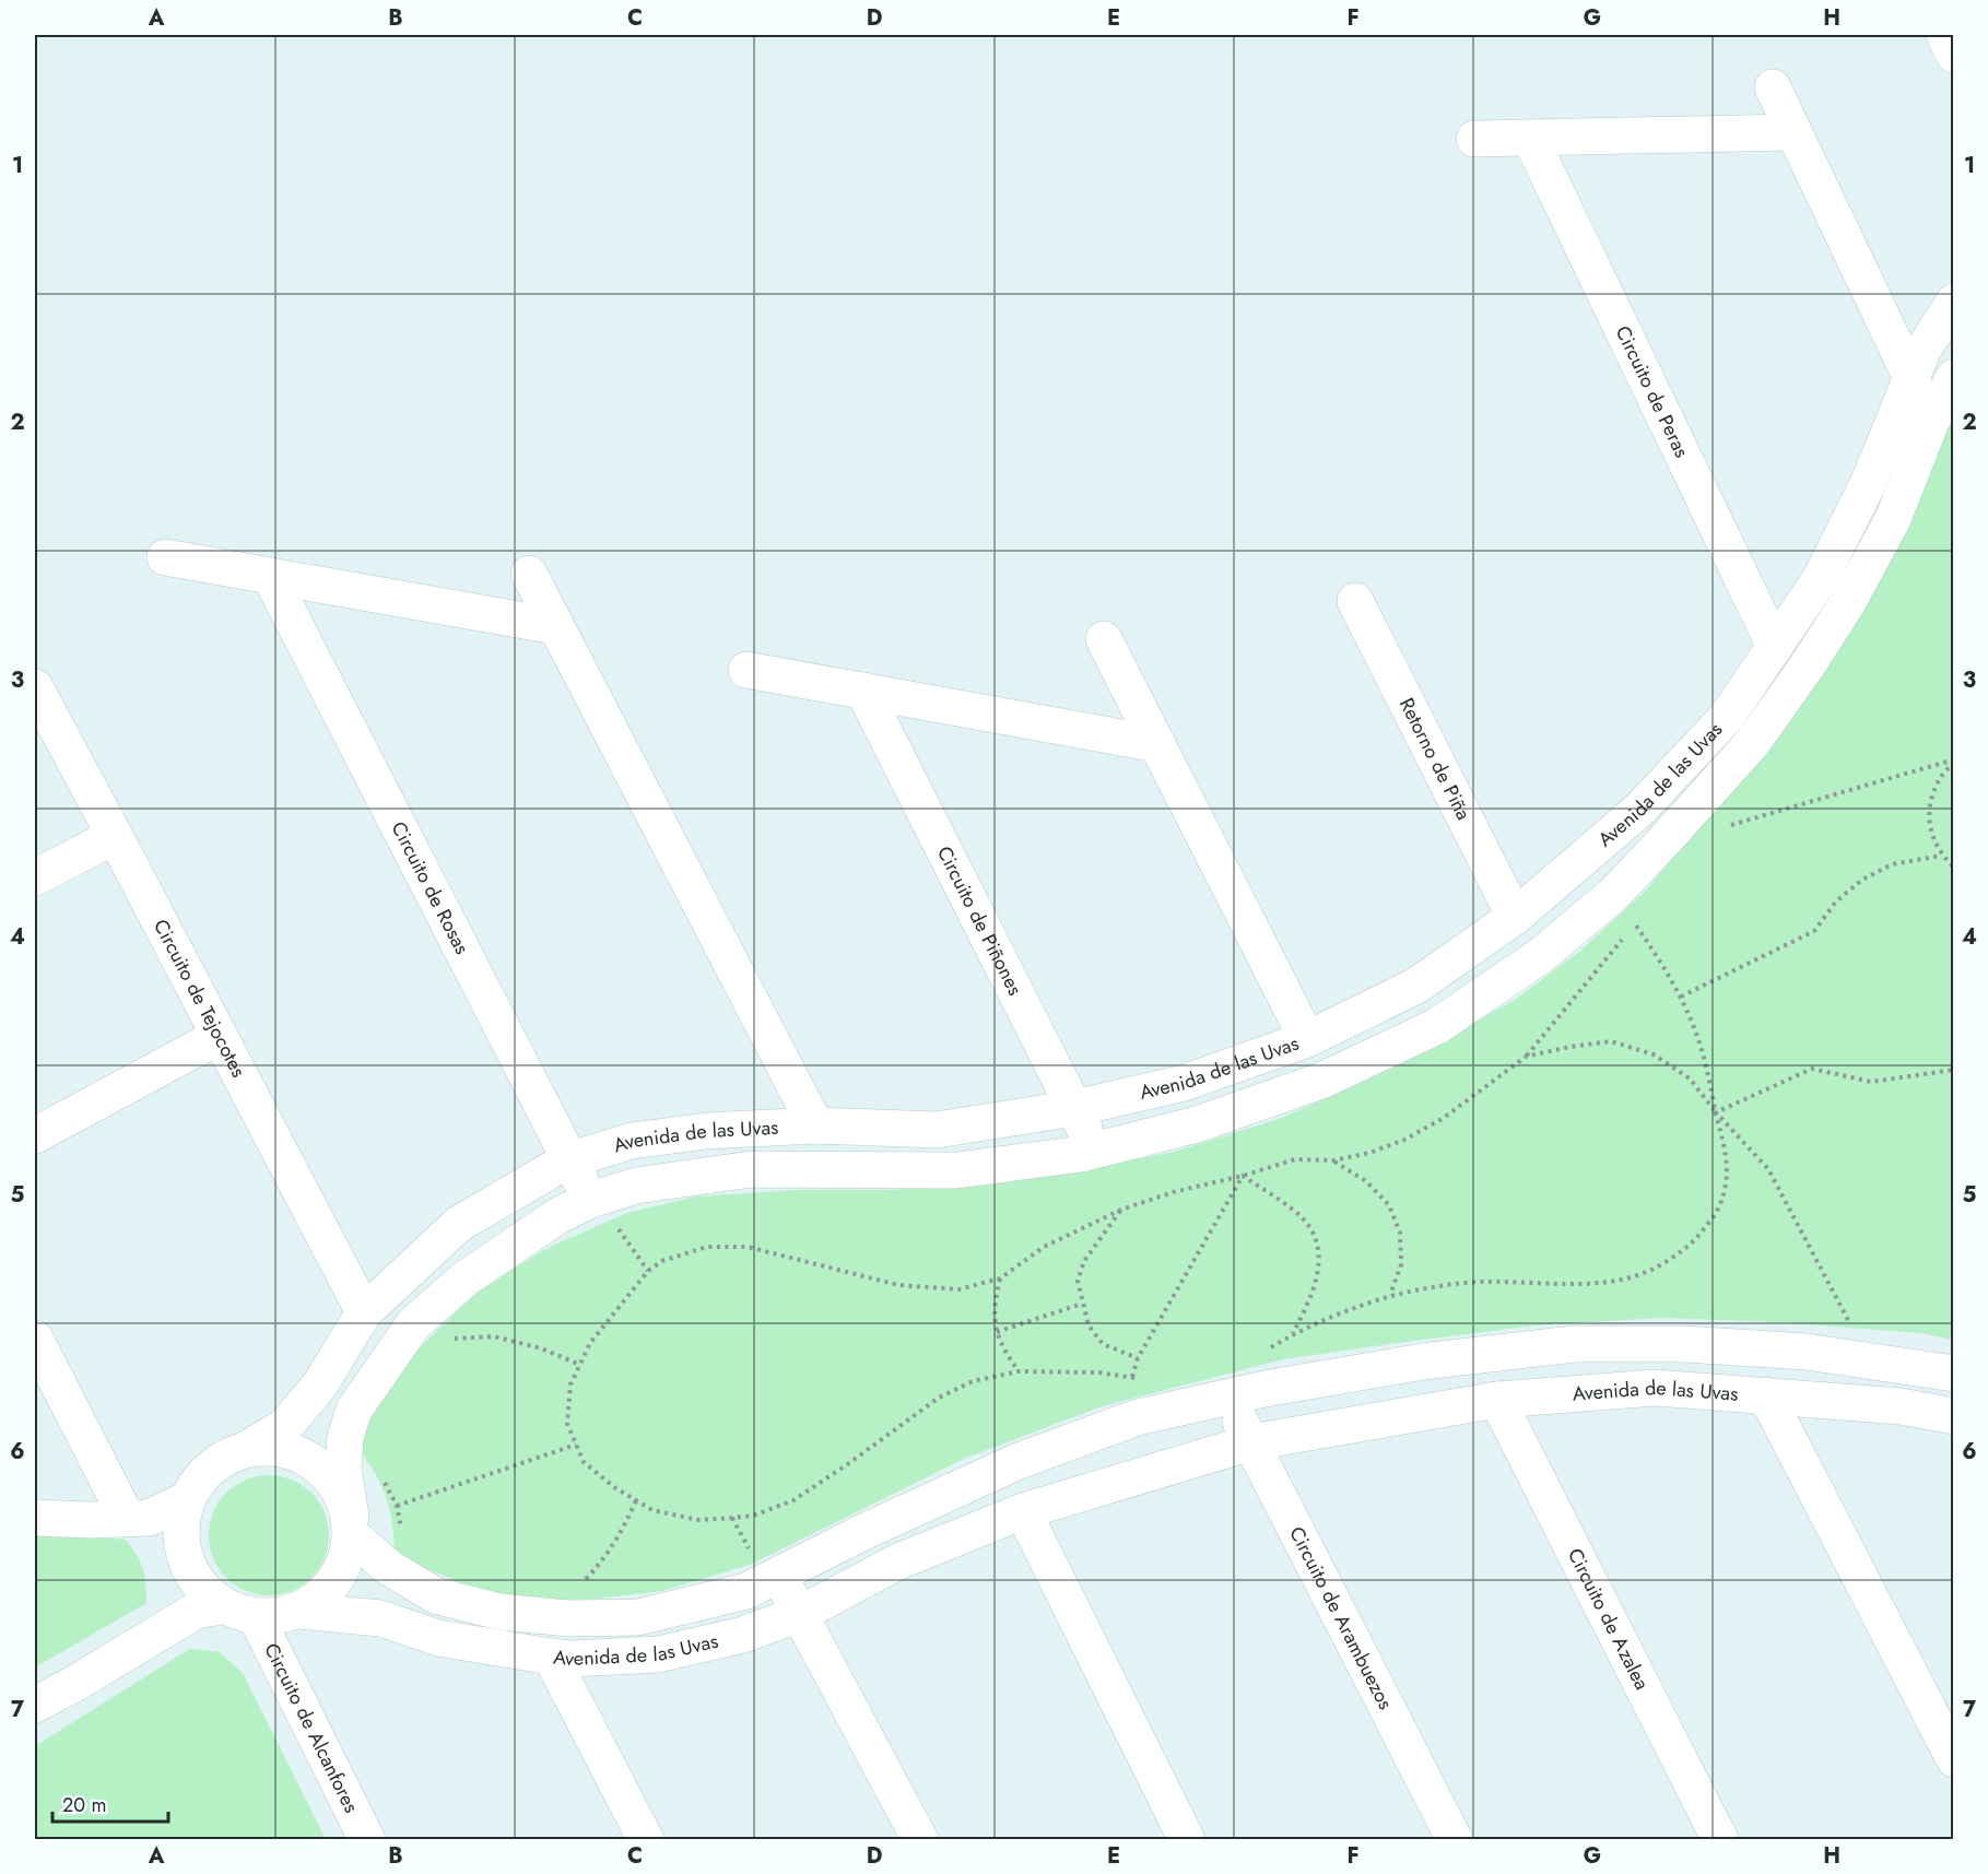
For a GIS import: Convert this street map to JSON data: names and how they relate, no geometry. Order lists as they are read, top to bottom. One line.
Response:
{"streets":{"street":["Circuito de Peras","Retorno de Piña","Avenida de las Uvas","Circuito de Rosas","Circuito de Piñones","Circuito de Tejocotes","Circuito de Arambuezos","Circuito de Azalea","Circuito de Alcanfores"]},"crossings":[["Circuito de Peras","Avenida de las Uvas"],["Retorno de Piña","Avenida de las Uvas"],["Avenida de las Uvas","Circuito de Rosas"],["Avenida de las Uvas","Circuito de Piñones"],["Avenida de las Uvas","Circuito de Tejocotes"],["Avenida de las Uvas","Circuito de Arambuezos"],["Avenida de las Uvas","Circuito de Azalea"],["Avenida de las Uvas","Circuito de Alcanfores"]],"scale_bar":"20 m","grid":{"columns":["A","B","C","D","E","F","G","H"],"rows":["1","2","3","4","5","6","7"]}}
